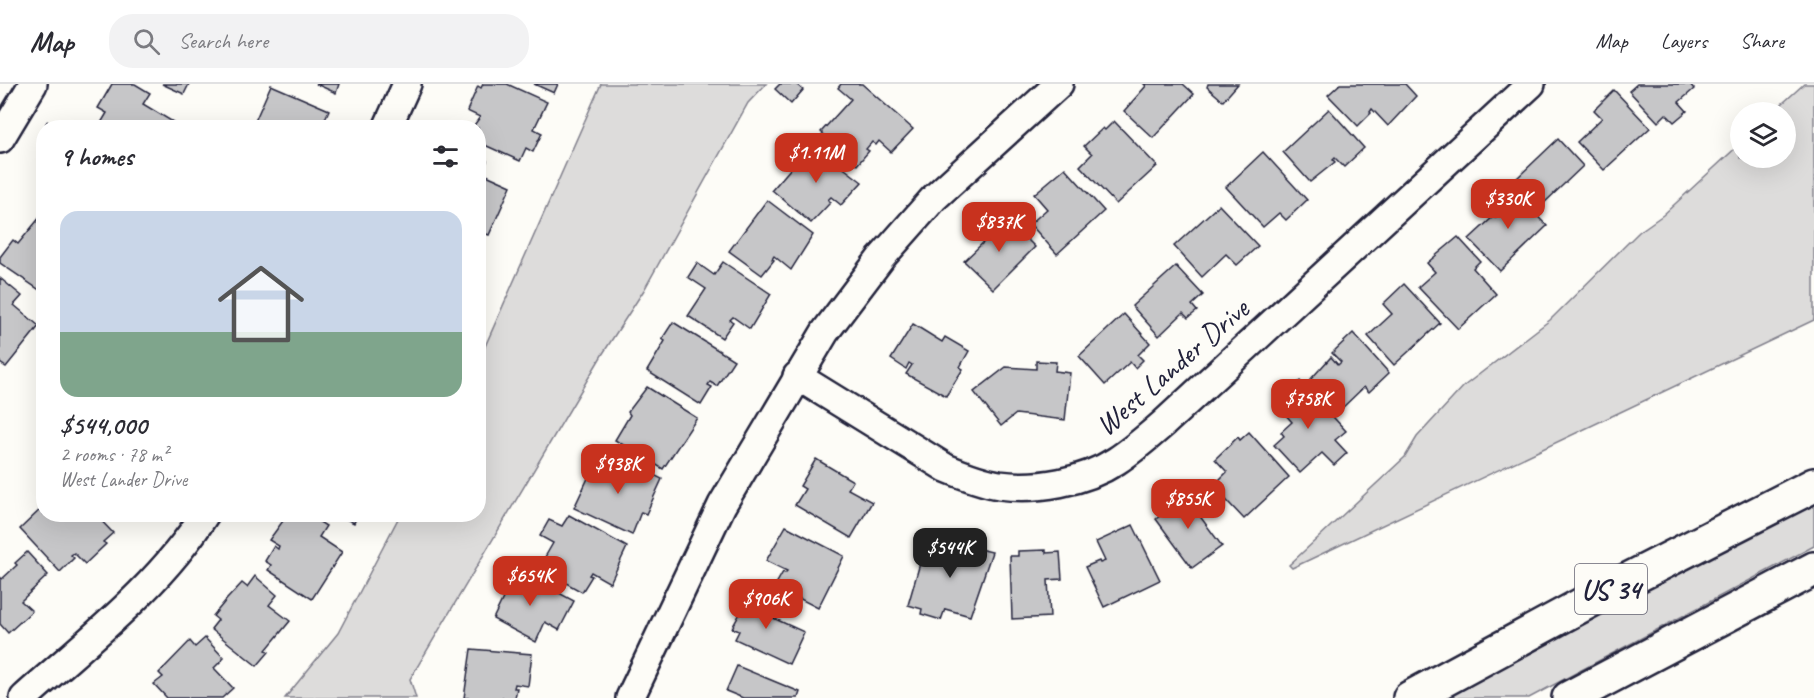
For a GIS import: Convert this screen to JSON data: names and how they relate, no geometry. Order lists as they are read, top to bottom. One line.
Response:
{"streets":{"main road":["US 34"],"street":["West Lander Drive"]},"page":{"header":"Map","search":"Search here","nav":["Map","Layers","Share"],"heading":"9 homes","price":["$1.11M","$330K","$837K","$758K","$938K","$855K","$544K","$654K","$906K"],"list":[{"name":"$544,000","note":"2 rooms · 78 m² · West Lander Drive"}]}}
